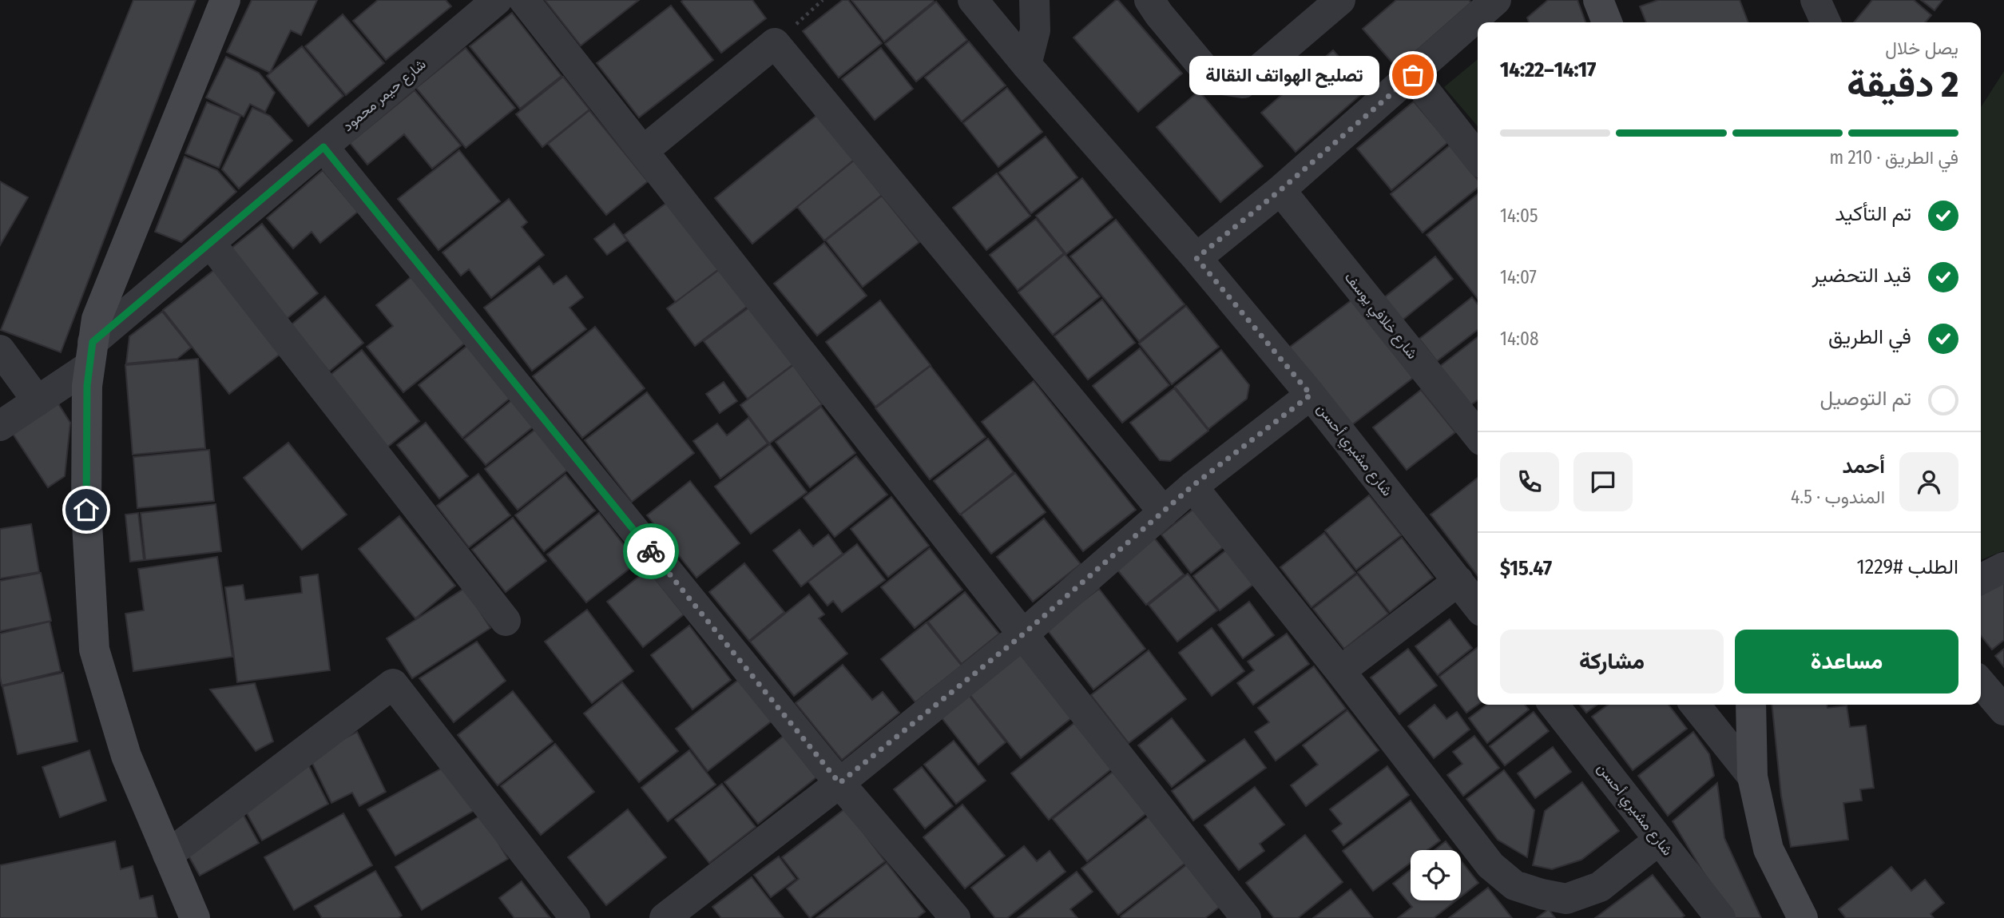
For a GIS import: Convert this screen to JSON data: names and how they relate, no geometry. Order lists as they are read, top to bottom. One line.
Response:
{"streets":{"street":["شارع حيمر محمود","شارع خلافي يوسف","شارع مشيري أحسن"]},"places":["تصليح الهواتف النقالة"],"page":{"heading":["2 دقيقة","يصل خلال","14:17–14:22"],"panel":["أحمد","المندوب · 4.5","الطلب #1229","$15.47"],"bubble":"تصليح الهواتف النقالة","bar":"في الطريق · 210 m","list":[["تم التأكيد","14:05"],["قيد التحضير","14:07"],["في الطريق","14:08"],"تم التوصيل"],"buttons":["مساعدة","مشاركة"]}}
